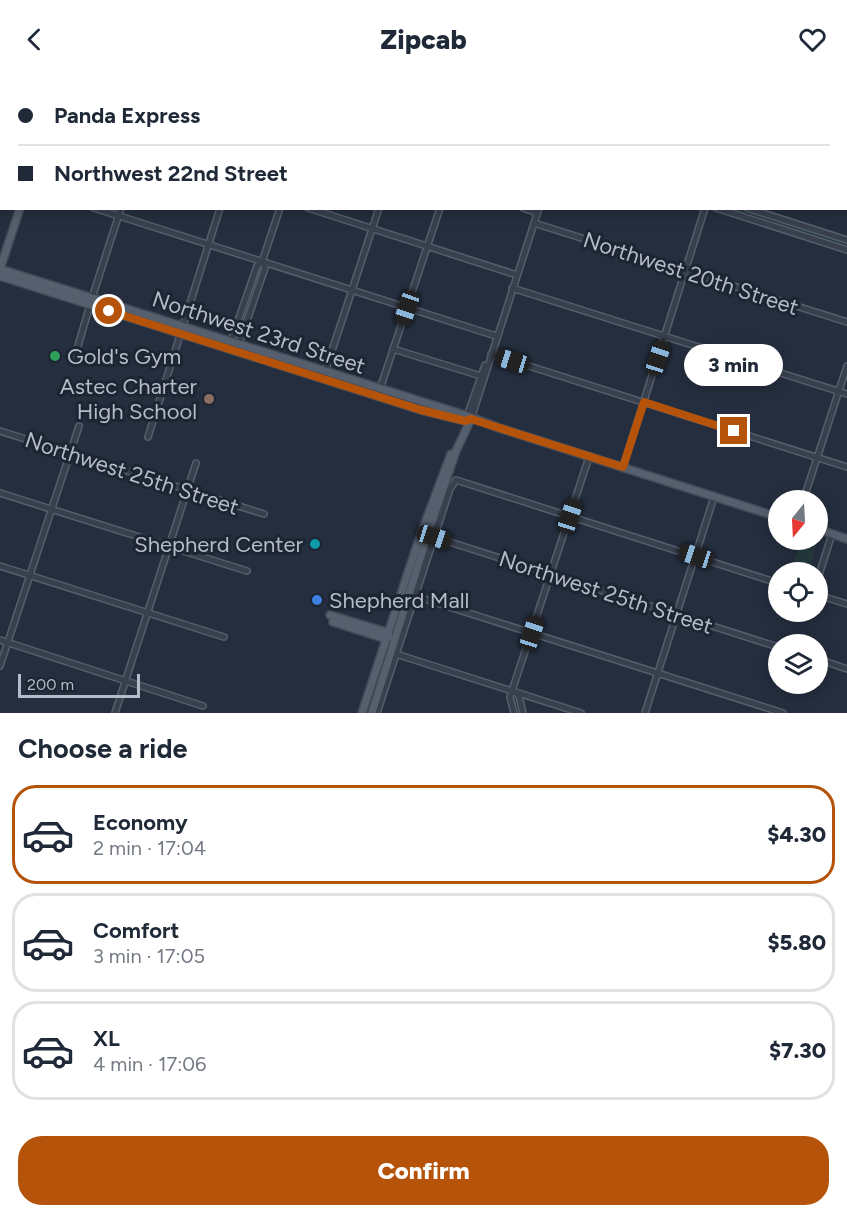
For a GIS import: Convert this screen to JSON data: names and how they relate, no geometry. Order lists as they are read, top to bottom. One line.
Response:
{"streets":{"main road":["Northwest 23rd Street"],"street":["Northwest 20th Street","Northwest 25th Street"]},"places":["Gold's Gym","Astec Charter High School","Shepherd Center","Shepherd Mall"],"scale_bar":"200 m","north":"bottom","page":{"header":"Zipcab","banner":["Panda Express","Northwest 22nd Street"],"bubble":"3 min","scale":"200 m","heading":"Choose a ride","list":[{"name":"Economy","note":"2 min · 17:04","value":"$4.30"},{"name":"Comfort","note":"3 min · 17:05","value":"$5.80"},{"name":"XL","note":"4 min · 17:06","value":"$7.30"}],"buttons":"Confirm"}}
